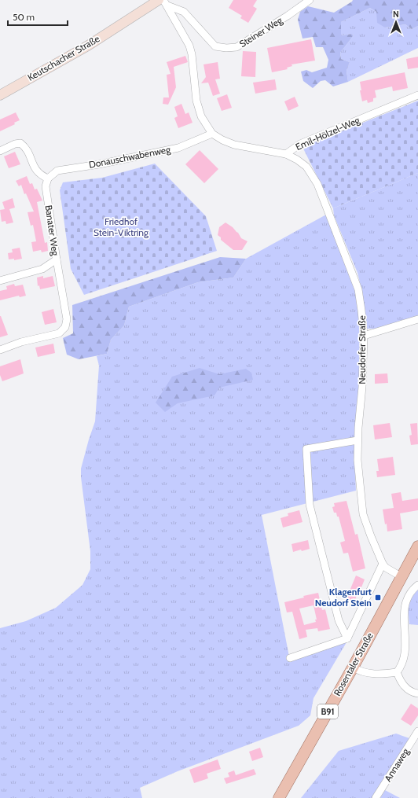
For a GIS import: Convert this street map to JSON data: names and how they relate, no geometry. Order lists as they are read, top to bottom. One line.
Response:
{"streets":{"main road":["Keutschacher Straße","Rosentaler Straße","B91"],"street":["Steiner Weg","Emil-Hölzel-Weg","Donauschwabenweg","Banater Weg","Neudorfer Straße","Annaweg"]},"crossings":[["Steiner Weg","Emil-Hölzel-Weg"],["Emil-Hölzel-Weg","Donauschwabenweg"],["Emil-Hölzel-Weg","Neudorfer Straße"],["Donauschwabenweg","Banater Weg"],["Neudorfer Straße","Rosentaler Straße"]],"parks":["Friedhof Stein-Viktring"],"places":{"transit":["Klagenfurt Neudorf Stein"]},"scale_bar":"50 m","north":"top"}
